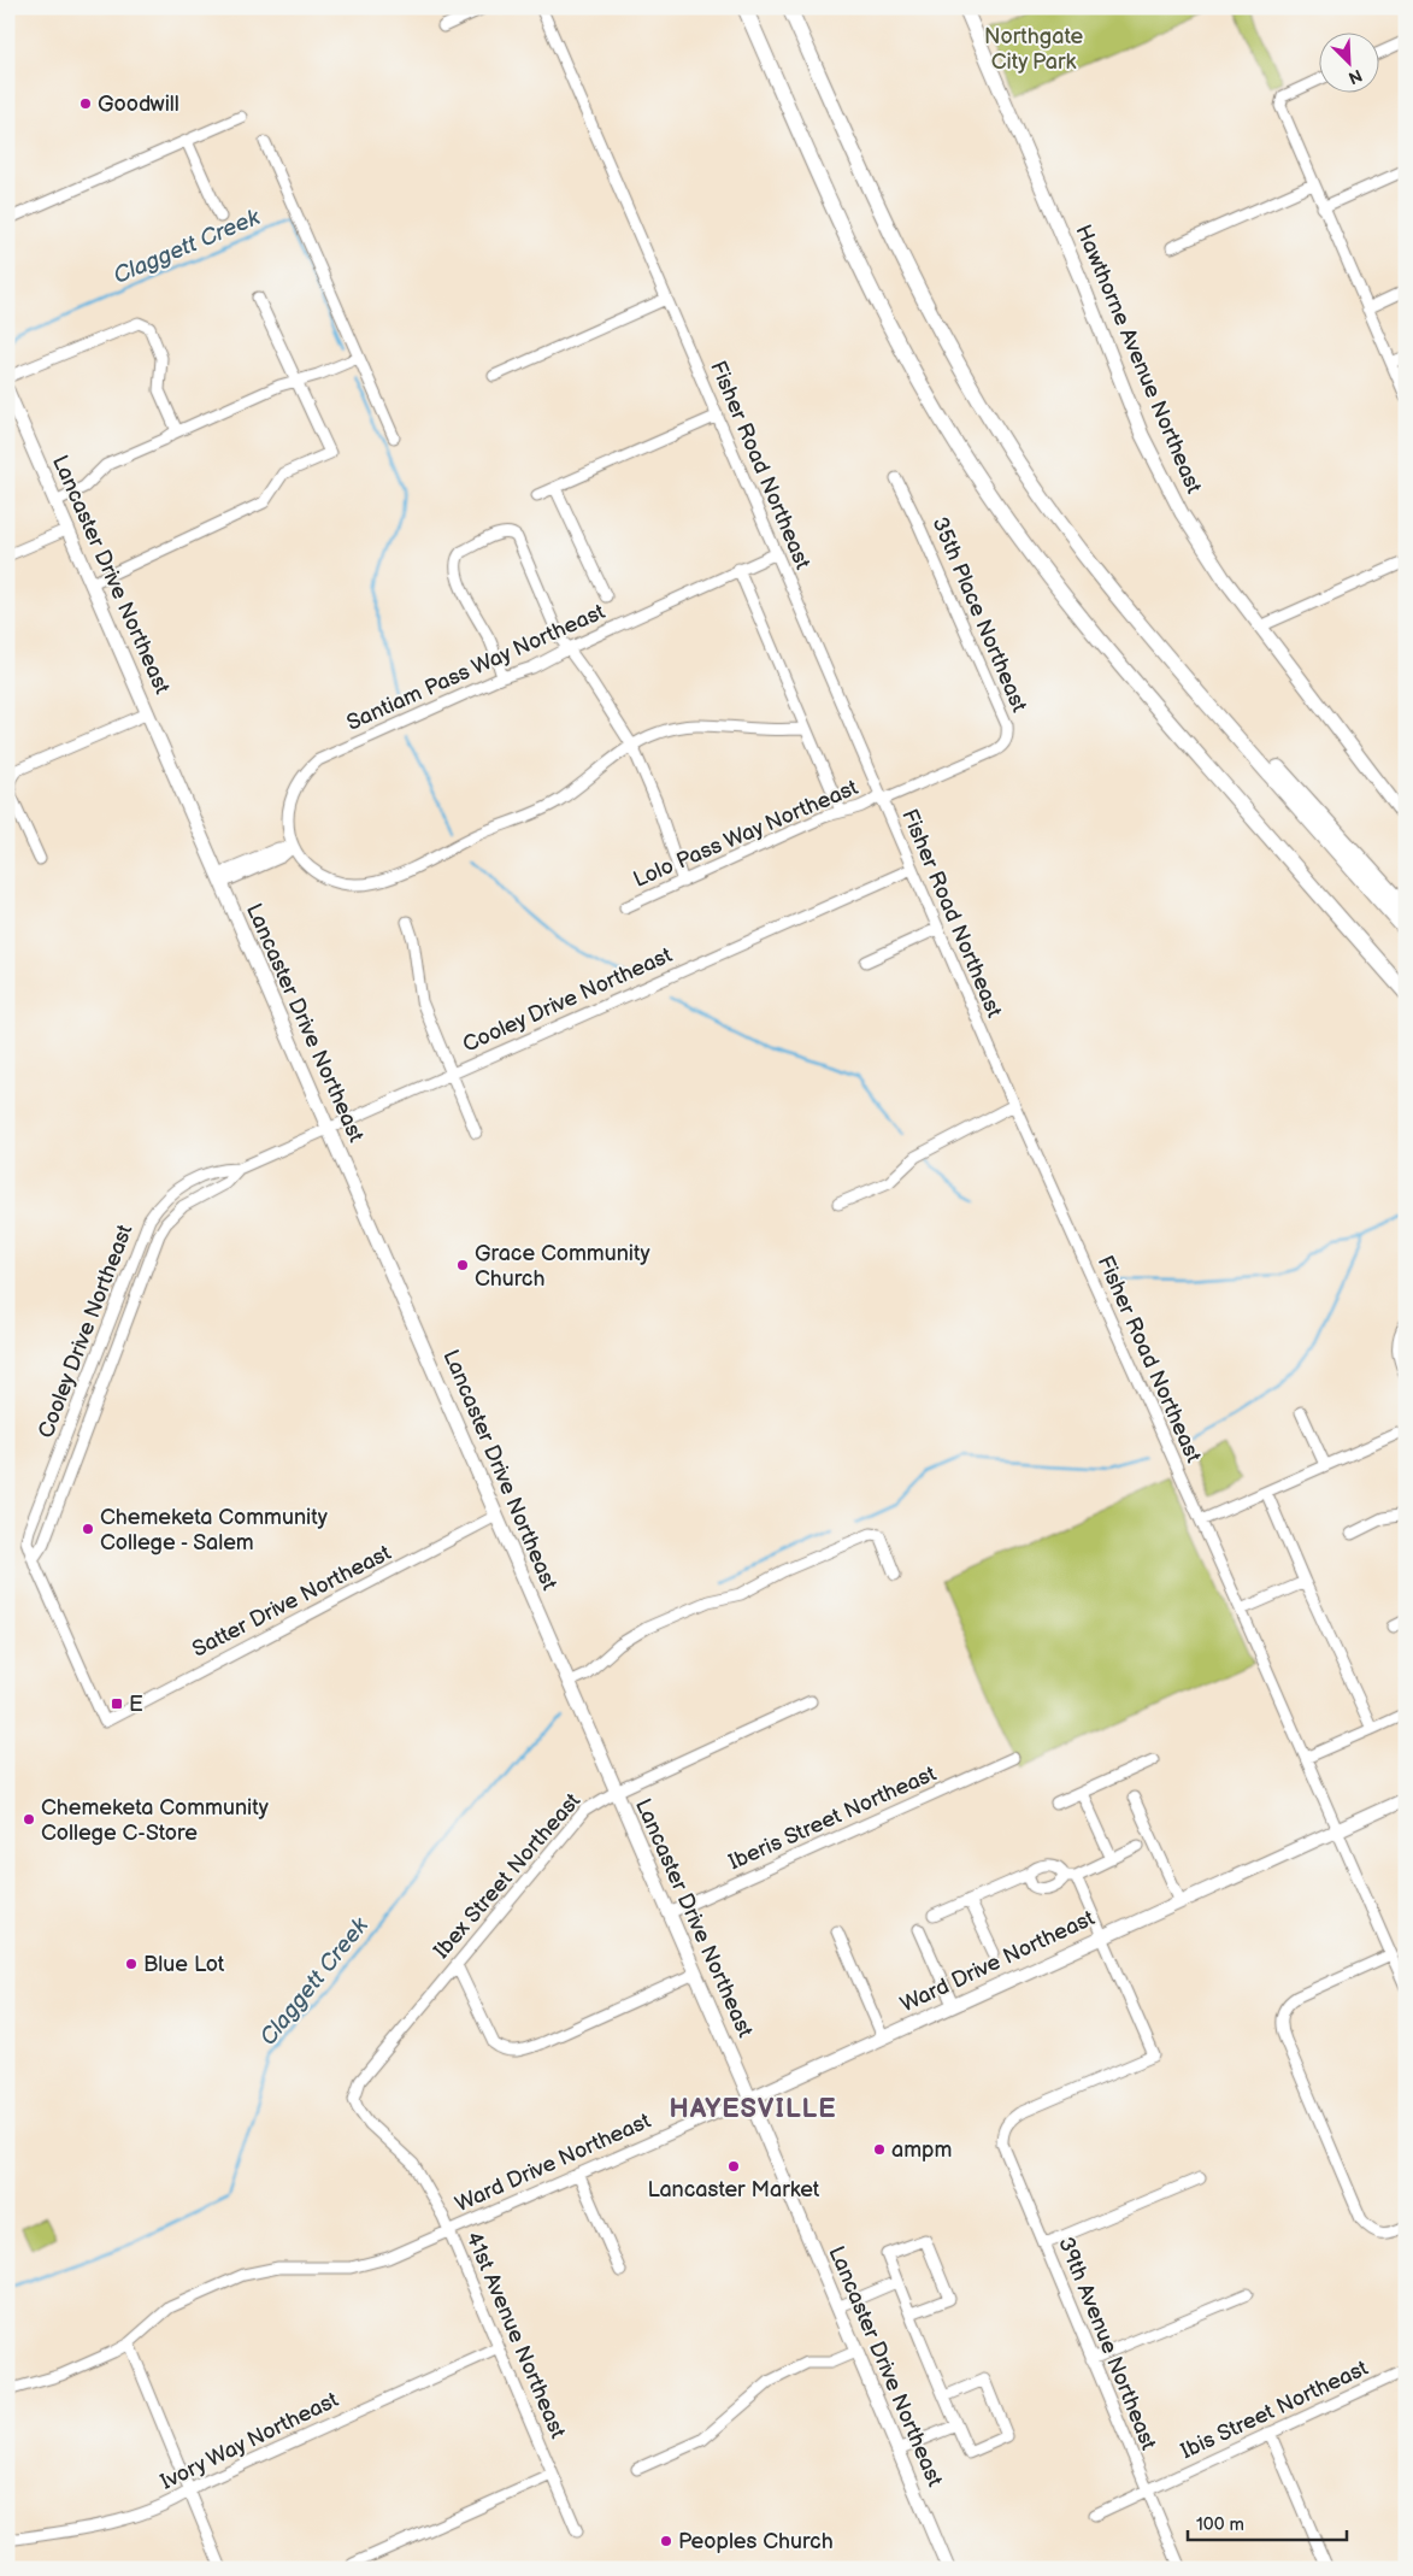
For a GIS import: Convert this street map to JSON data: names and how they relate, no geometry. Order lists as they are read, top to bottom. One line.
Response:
{"streets":{"main road":["Hawthorne Avenue Northeast","Lancaster Drive Northeast","Ward Drive Northeast"],"street":["Fisher Road Northeast","35th Place Northeast","Santiam Pass Way Northeast","Lolo Pass Way Northeast","Cooley Drive Northeast","Satter Drive Northeast","Iberis Street Northeast","Ibex Street Northeast","41st Avenue Northeast","39th Avenue Northeast","Ibis Street Northeast","Ivory Way Northeast"]},"crossings":[["Fisher Road Northeast","35th Place Northeast"],["Fisher Road Northeast","Santiam Pass Way Northeast"],["Fisher Road Northeast","Lolo Pass Way Northeast"],["Fisher Road Northeast","Cooley Drive Northeast"],["Fisher Road Northeast","Ward Drive Northeast"],["Lancaster Drive Northeast","Cooley Drive Northeast"],["Lancaster Drive Northeast","Satter Drive Northeast"],["Lancaster Drive Northeast","Iberis Street Northeast"],["Lancaster Drive Northeast","Ibex Street Northeast"],["Lancaster Drive Northeast","Ward Drive Northeast"],["35th Place Northeast","Lolo Pass Way Northeast"],["Cooley Drive Northeast","Satter Drive Northeast"],["Ibex Street Northeast","41st Avenue Northeast"],["Ward Drive Northeast","41st Avenue Northeast"],["Ward Drive Northeast","39th Avenue Northeast"],["41st Avenue Northeast","Ivory Way Northeast"],["39th Avenue Northeast","Ibis Street Northeast"]],"districts":["HAYESVILLE"],"water":["Claggett Creek"],"parks":["Northgate City Park"],"places":{"other":["Goodwill","Grace Community Church","Chemeketa Community College - Salem","Chemeketa Community College C-Store","Blue Lot","ampm","Lancaster Market","Peoples Church"],"transit":["E"]},"scale_bar":"100 m","north":"bottom right"}
